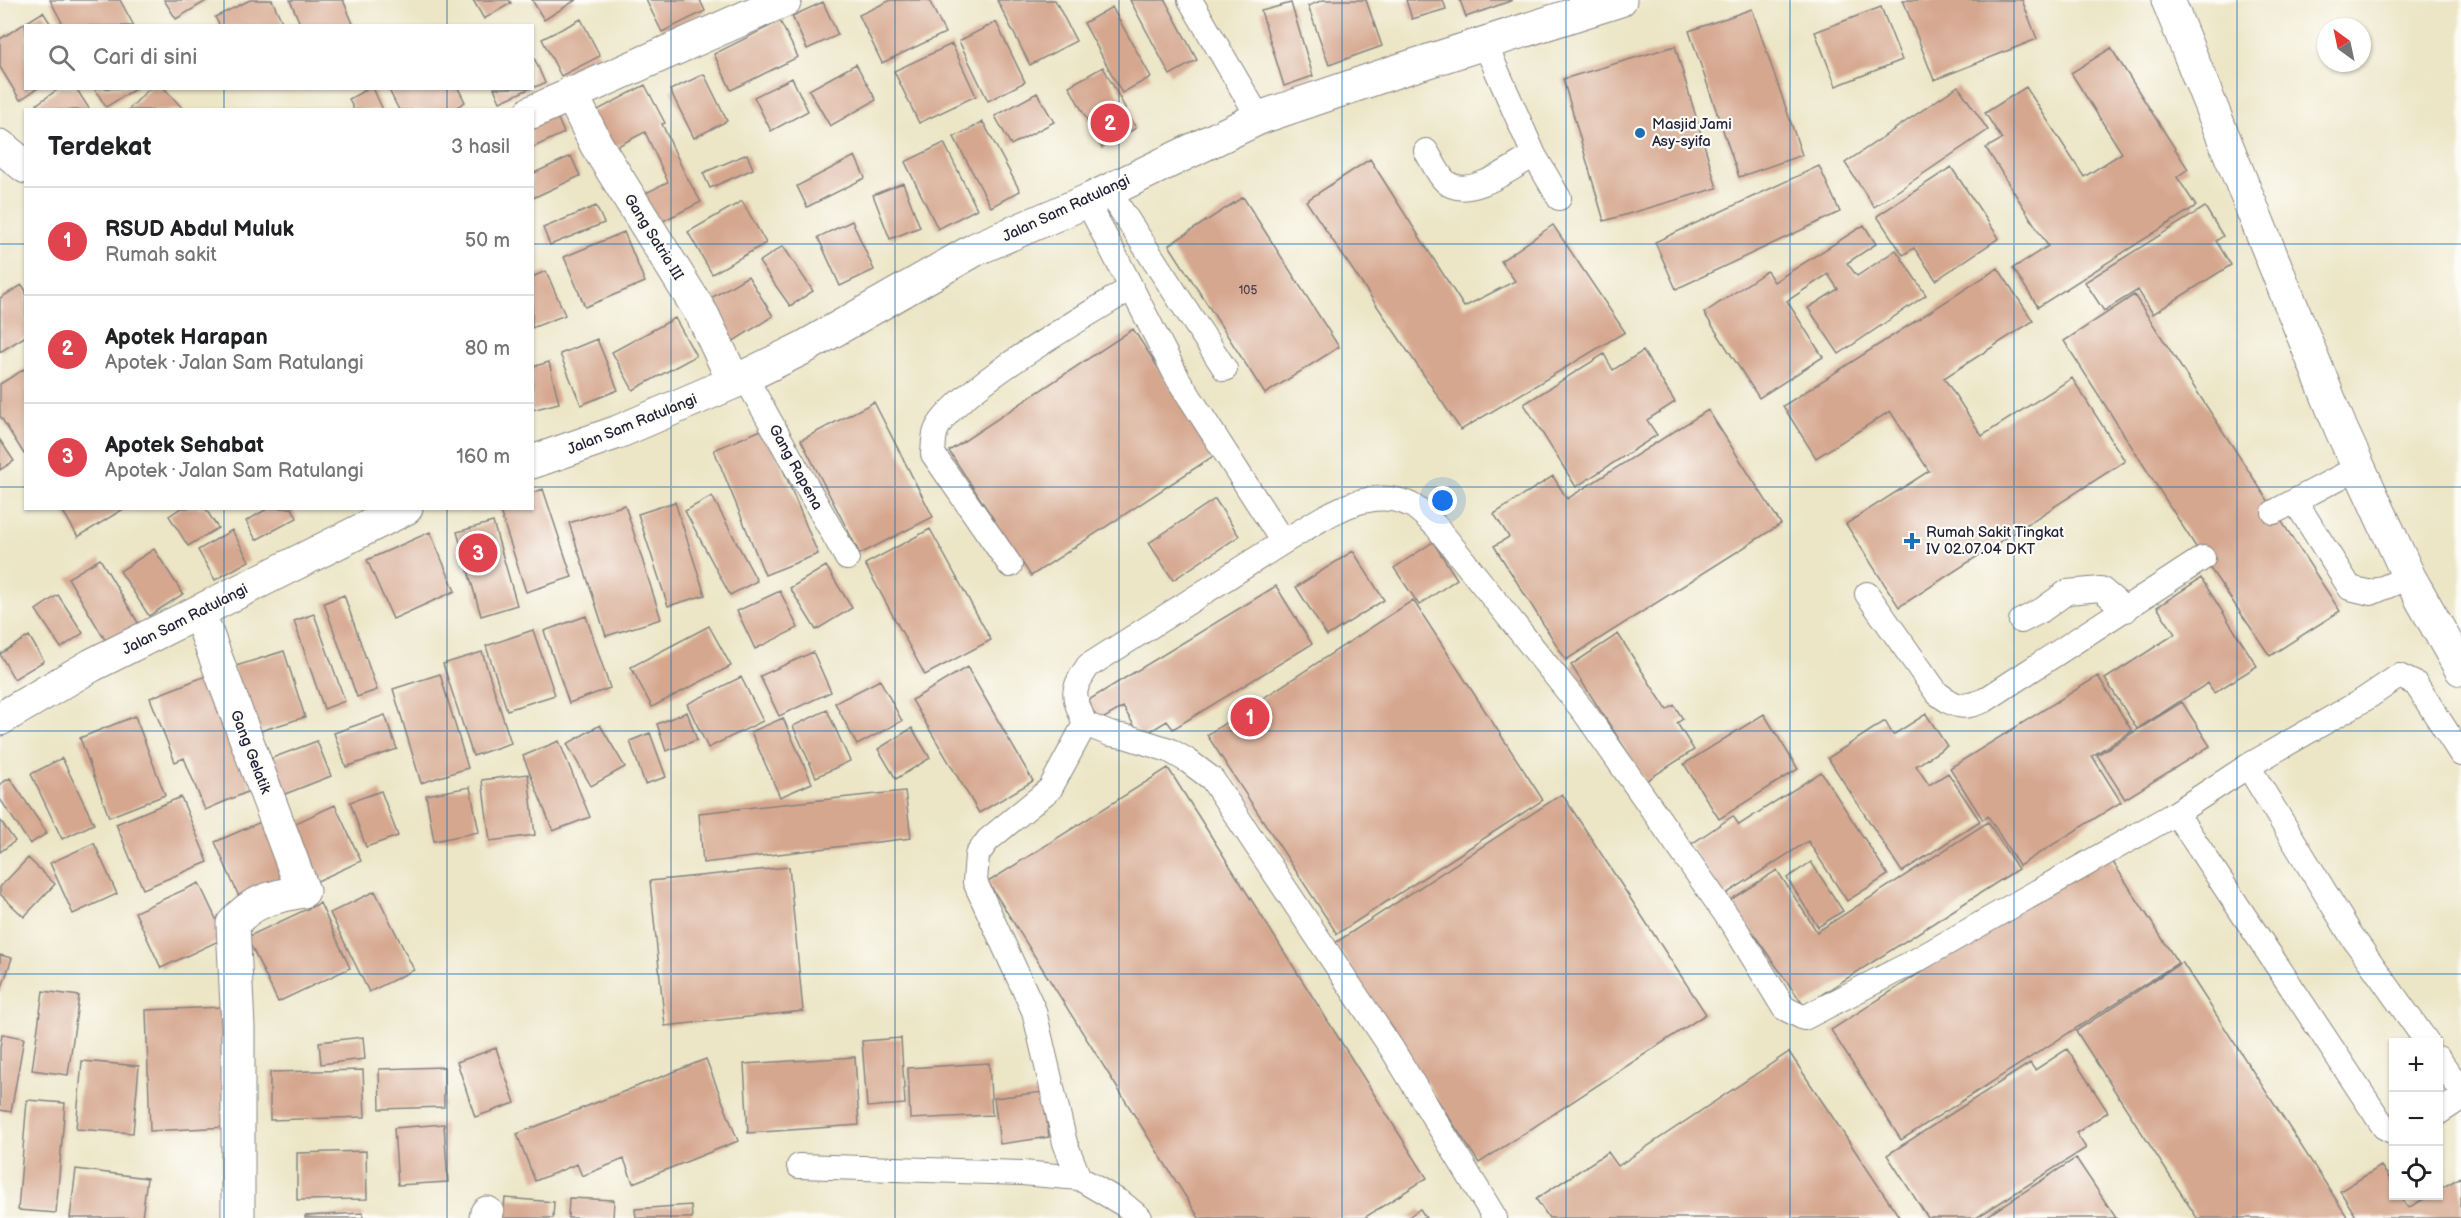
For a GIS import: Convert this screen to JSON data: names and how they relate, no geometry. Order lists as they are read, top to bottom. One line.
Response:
{"streets":{"street":["Jalan Sam Ratulangi","Gang Satria III","Gang Gelatik"],"lane":["Gang Rapena"]},"crossings":[["Jalan Sam Ratulangi","Gang Satria III"],["Jalan Sam Ratulangi","Gang Rapena"],["Jalan Sam Ratulangi","Gang Gelatik"],["Gang Satria III","Gang Rapena"]],"places":{"other":["Masjid Jami Asy-syifa"],"health":["Rumah Sakit Tingkat IV 02.07.04 DKT"]},"house_numbers":["105"],"north":"top left","page":{"search":"Cari di sini","pins":["2","3","1"],"heading":["Terdekat","3 hasil"],"list":[{"mark":"1","name":"RSUD Abdul Muluk","note":"Rumah sakit","value":"50 m"},{"mark":"2","name":"Apotek Harapan","note":"Apotek · Jalan Sam Ratulangi","value":"80 m"},{"mark":"3","name":"Apotek Sehabat","note":"Apotek · Jalan Sam Ratulangi","value":"160 m"}],"map_buttons":["+","−"]}}
